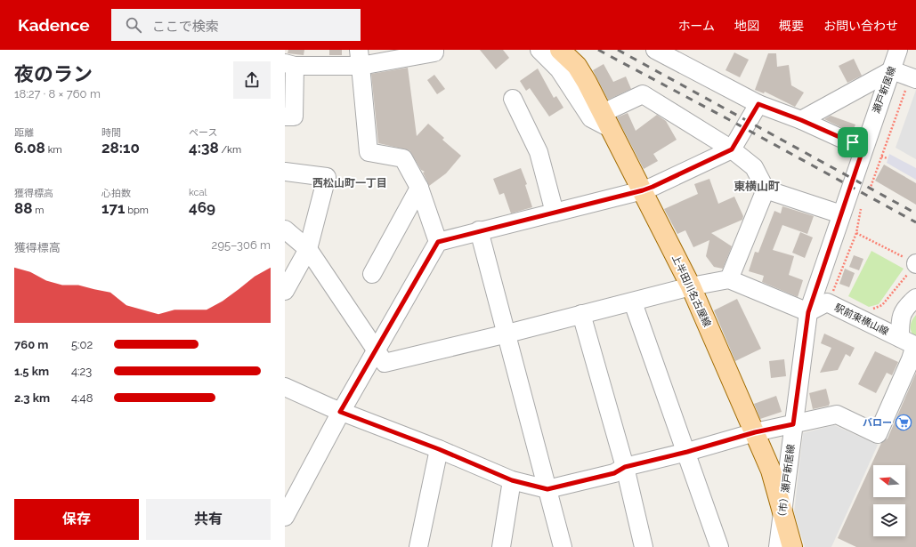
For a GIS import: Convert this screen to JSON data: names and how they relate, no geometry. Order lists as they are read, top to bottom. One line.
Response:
{"streets":{"main road":["上半田川名古屋線"],"street":["瀬戸新居線","駅前東横山線","（市）瀬戸新居線"]},"crossings":[["瀬戸新居線","駅前東横山線"],["瀬戸新居線","（市）瀬戸新居線"],["上半田川名古屋線","（市）瀬戸新居線"],["駅前東横山線","（市）瀬戸新居線"]],"districts":["西松山町一丁目","東横山町"],"places":{"supermarket":["バロー"]},"north":"left","page":{"header":"Kadence","search":"ここで検索","nav":["ホーム","地図","概要","お問い合わせ"],"heading":["夜のラン","18:27 · 8 × 760 m"],"stats":[["距離","6.08 km"],["時間","28:10"],["ペース","4:38 /km"],["獲得標高","88 m"],["心拍数","171 bpm"],["kcal","469"]],"chart":["獲得標高","295–306 m"],"list":[{"name":"760 m","note":"5:02"},{"name":"1.5 km","note":"4:23"},{"name":"2.3 km","note":"4:48"}],"buttons":["保存","共有"]}}
